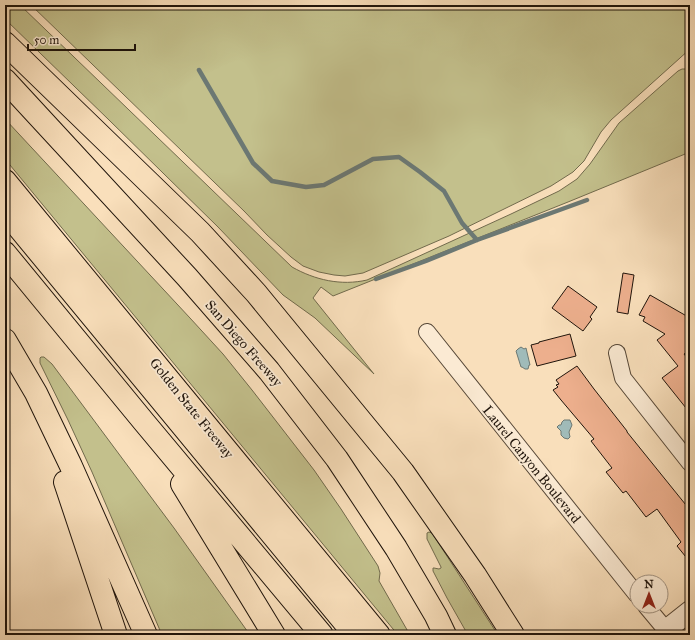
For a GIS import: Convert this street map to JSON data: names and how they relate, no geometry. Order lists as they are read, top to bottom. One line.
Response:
{"streets":{"highway":["San Diego Freeway","Golden State Freeway"],"street":["Laurel Canyon Boulevard"]},"scale_bar":"50 m","north":"top"}
